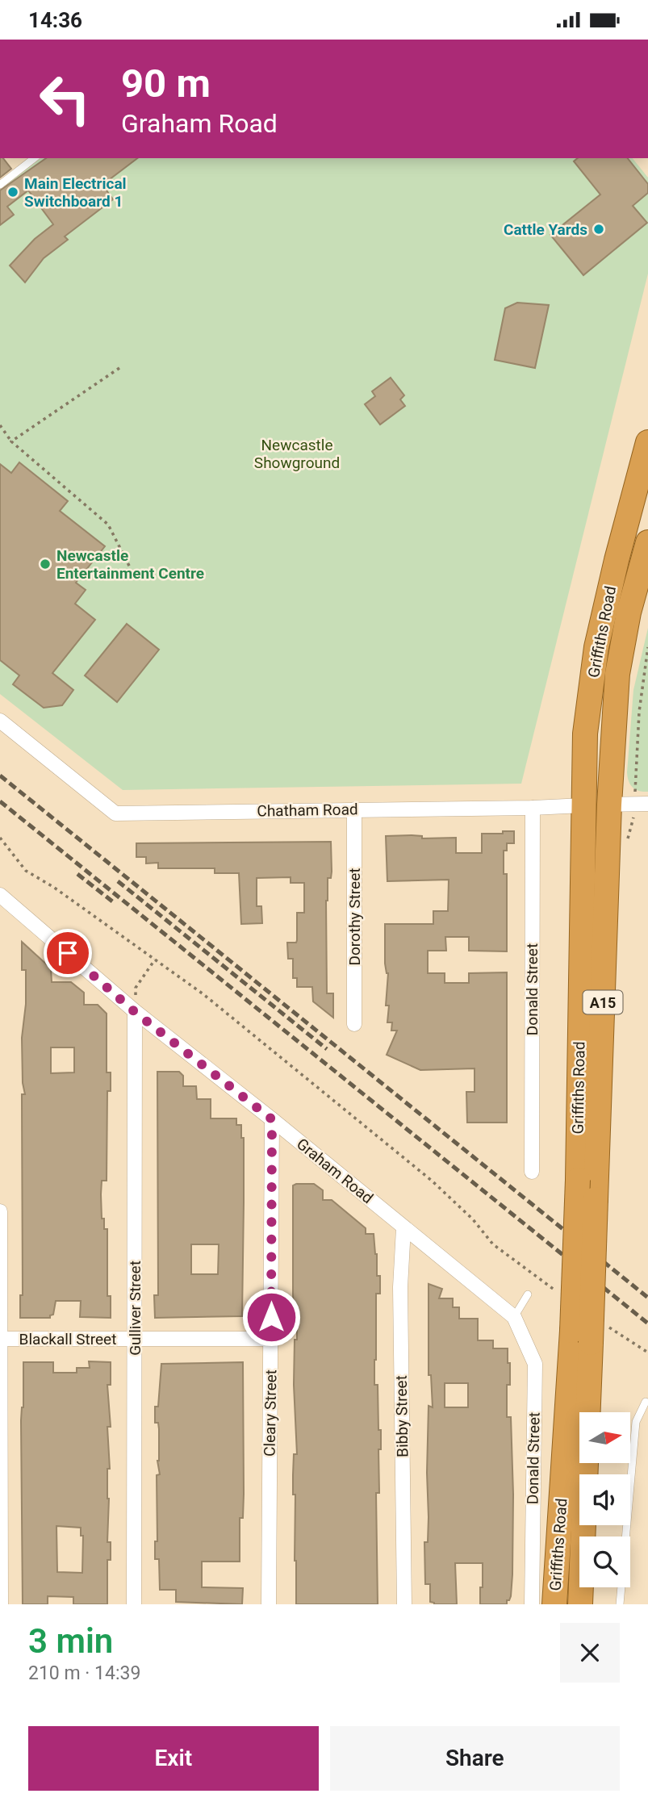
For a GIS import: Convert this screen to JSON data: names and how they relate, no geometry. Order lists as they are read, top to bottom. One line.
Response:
{"streets":{"highway":["Griffiths Road","Chatham Road","A15"],"street":["Dorothy Street","Donald Street","Graham Road","Gulliver Street","Blackall Street","Cleary Street","Bibby Street"]},"crossings":[["Griffiths Road","Chatham Road"],["Chatham Road","Dorothy Street"],["Chatham Road","Donald Street"],["Donald Street","Graham Road"],["Graham Road","Gulliver Street"],["Graham Road","Cleary Street"],["Graham Road","Bibby Street"],["Gulliver Street","Blackall Street"],["Blackall Street","Cleary Street"]],"parks":["Newcastle Showground"],"places":["Main Electrical Switchboard 1","Cattle Yards","Newcastle Entertainment Centre"],"north":"right","page":{"status":"14:36","turn":["90 m","Graham Road"],"heading":["3 min","210 m · 14:39"],"buttons":["Exit","Share"]}}
